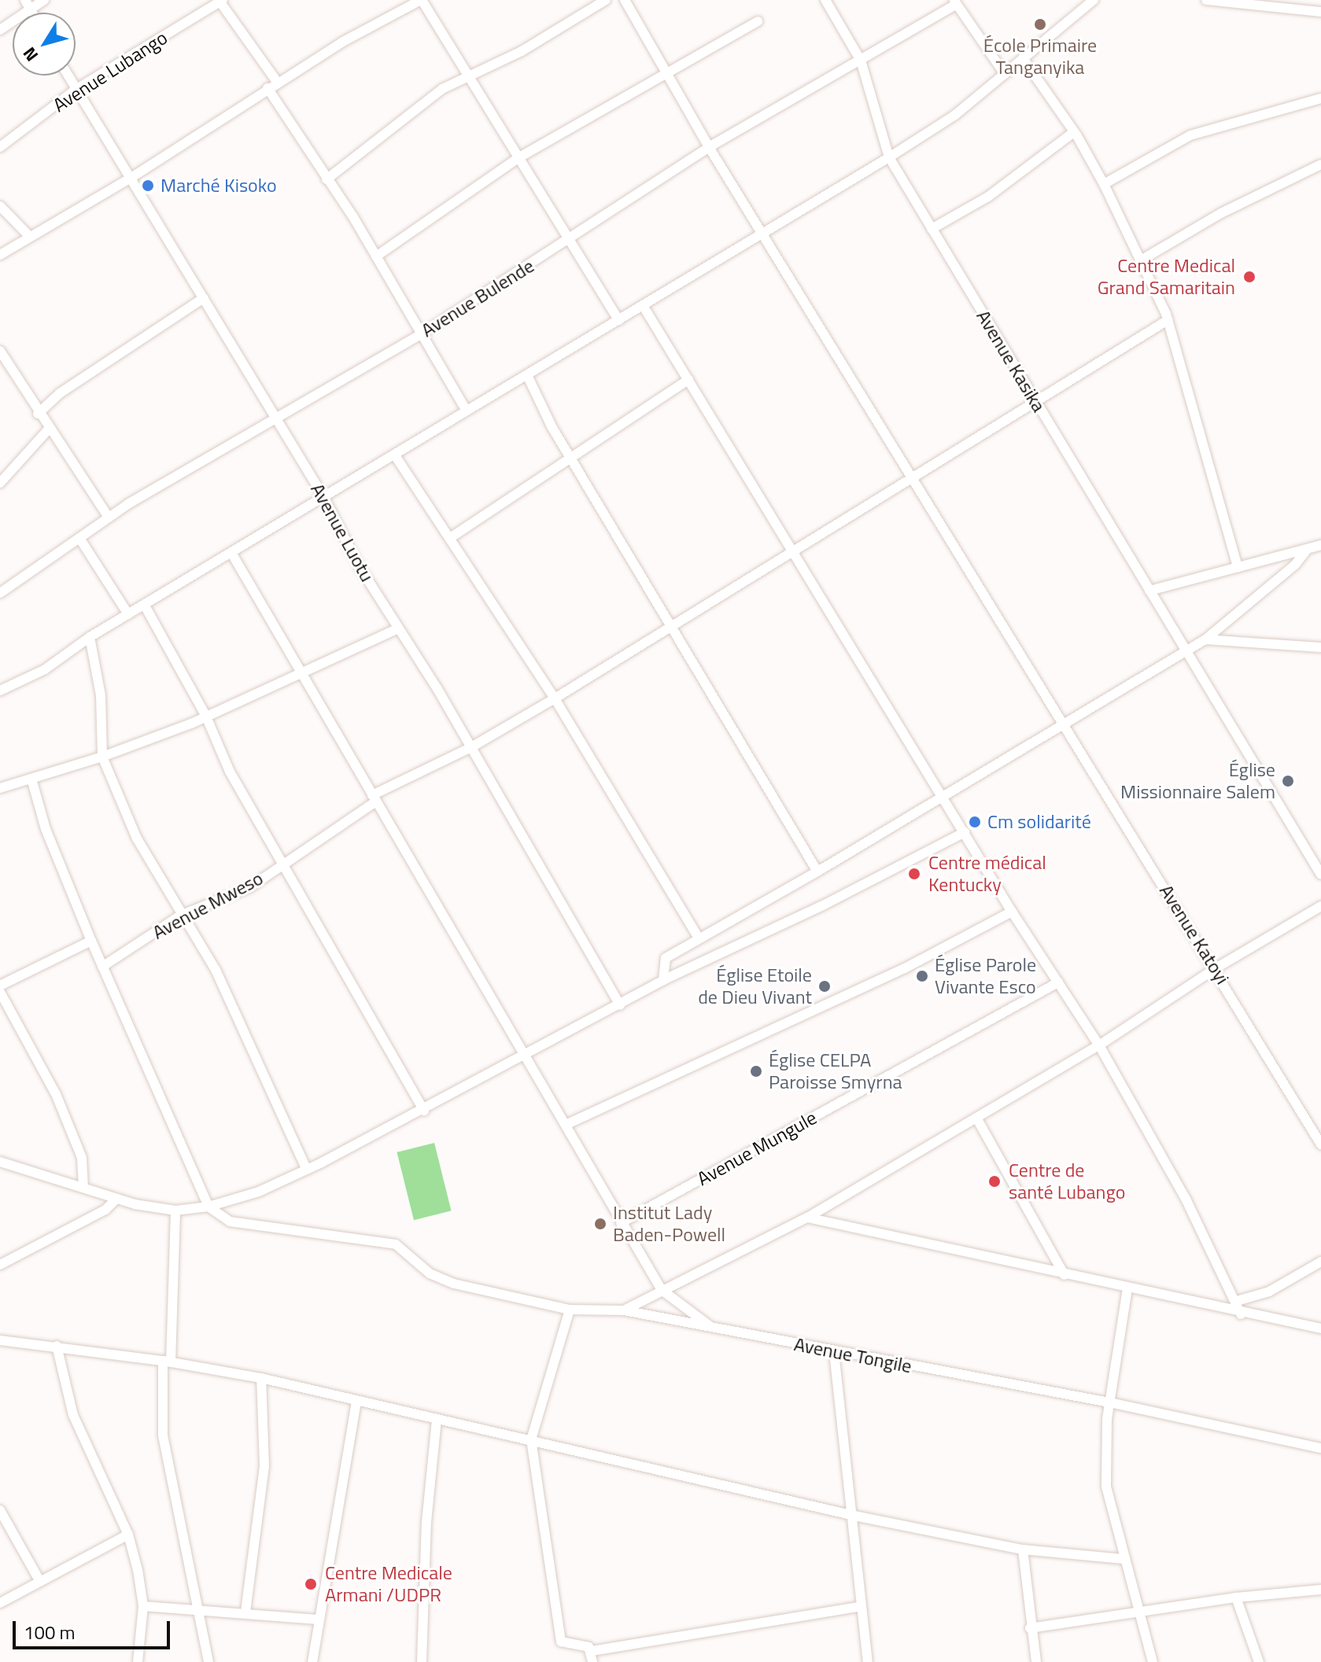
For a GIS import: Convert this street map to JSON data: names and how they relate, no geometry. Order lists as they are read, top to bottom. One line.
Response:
{"streets":{"street":["Avenue Lubango","Avenue Bulende","Avenue Kasika","Avenue Luotu","Avenue Mweso","Avenue Katoyi","Avenue Mungule","Avenue Tongile"]},"crossings":[["Avenue Lubango","Avenue Luotu"],["Avenue Bulende","Avenue Kasika"],["Avenue Bulende","Avenue Luotu"],["Avenue Bulende","Avenue Katoyi"],["Avenue Kasika","Avenue Mweso"],["Avenue Luotu","Avenue Mweso"],["Avenue Mweso","Avenue Katoyi"],["Avenue Mweso","Avenue Tongile"],["Avenue Mungule","Avenue Tongile"]],"places":["École Primaire Tanganyika","Marché Kisoko","Centre Medical Grand Samaritain","Église Missionnaire Salem","Cm solidarité","Centre médical Kentucky","Église Parole Vivante Esco","Église Etoile de Dieu Vivant","Église CELPA Paroisse Smyrna","Centre de santé Lubango","Institut Lady Baden-Powell","Centre Medicale Armani /UDPR"],"scale_bar":"100 m","north":"bottom left"}
